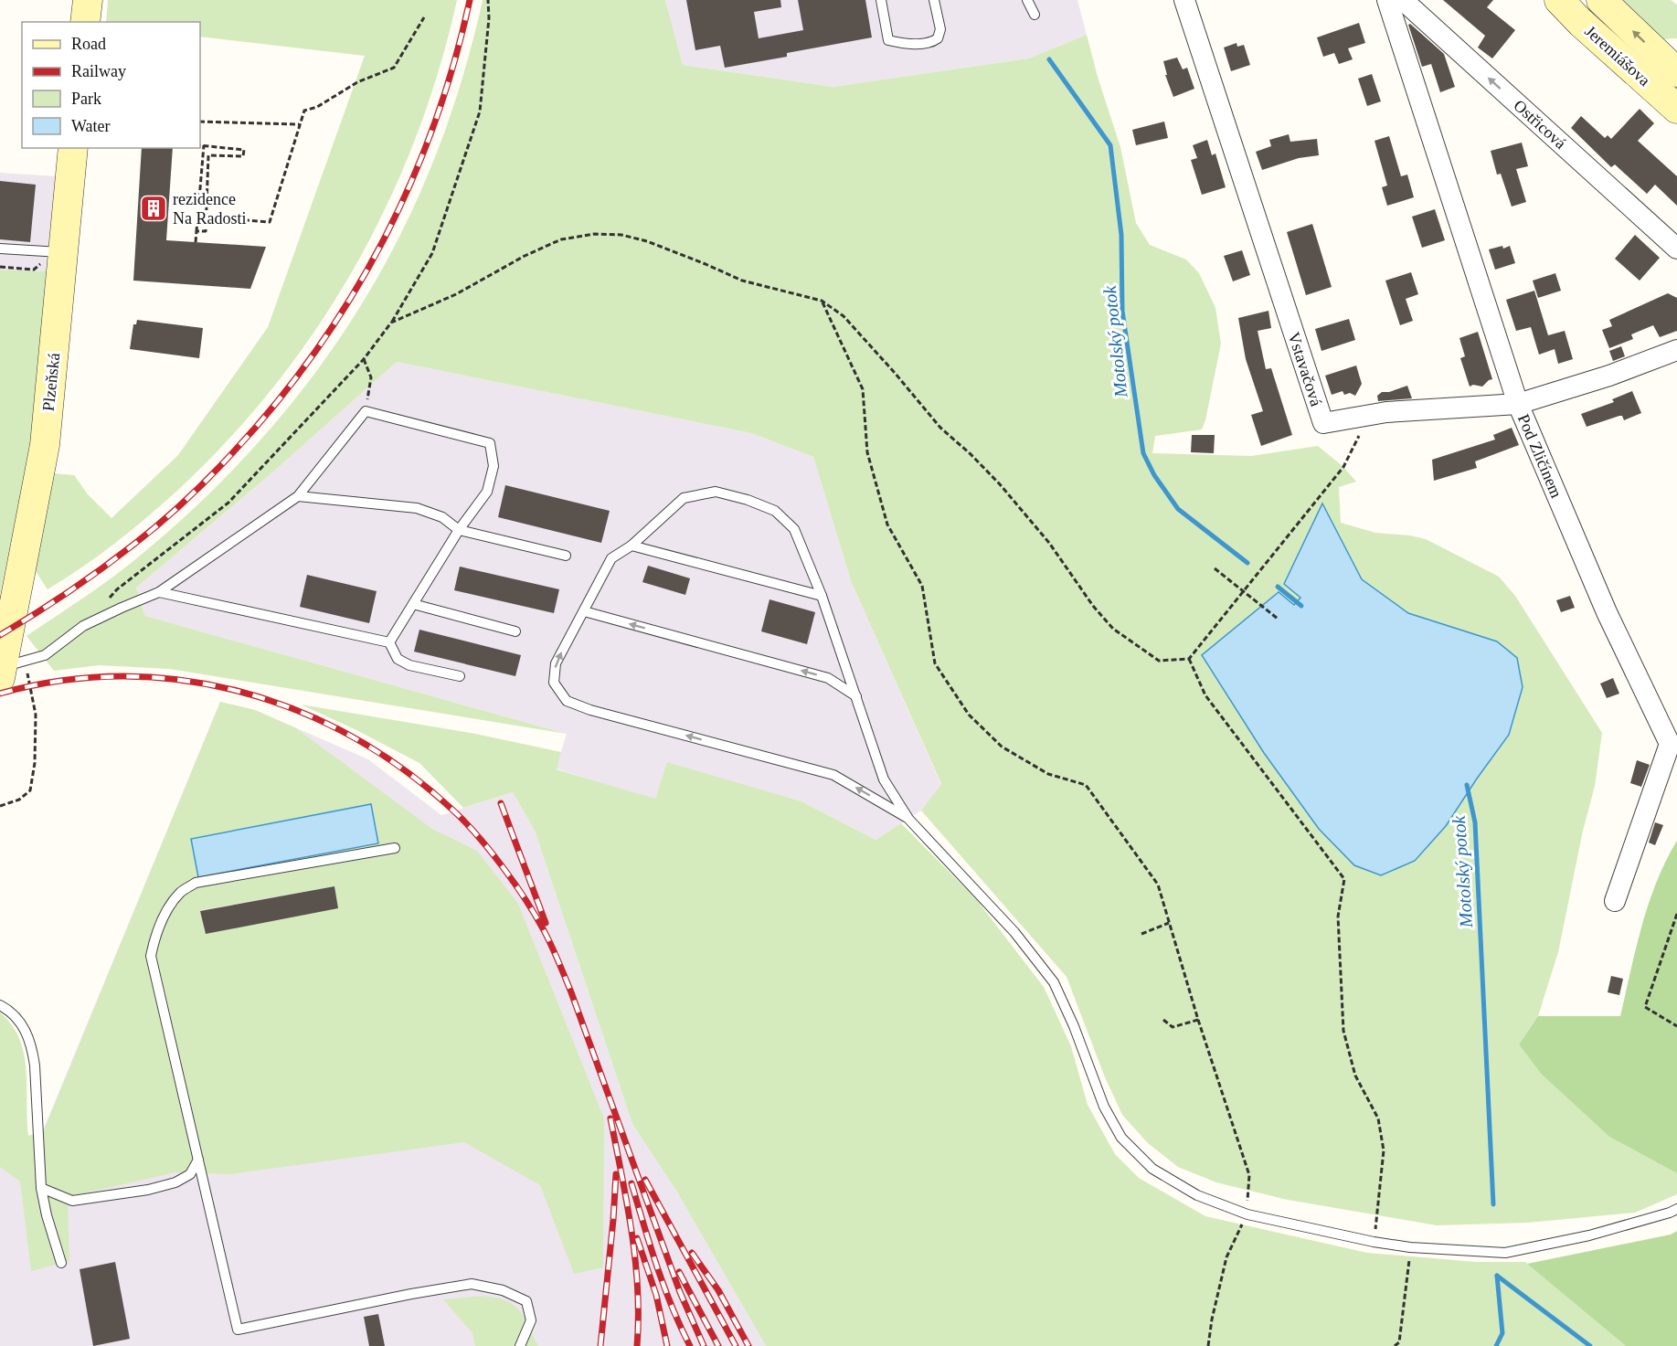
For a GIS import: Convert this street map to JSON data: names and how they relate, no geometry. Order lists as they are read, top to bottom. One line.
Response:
{"streets":{"main road":["Jeremiášova","Plzeňská"],"street":["Ostřicová","Vstavačová","Pod Zličínem"]},"crossings":[["Vstavačová","Pod Zličínem"]],"one_way":["Ostřicová"],"water":["Motolský potok"],"places":{"building":["rezidence Na Radosti"]},"legend":["Road","Railway","Park","Water"]}
